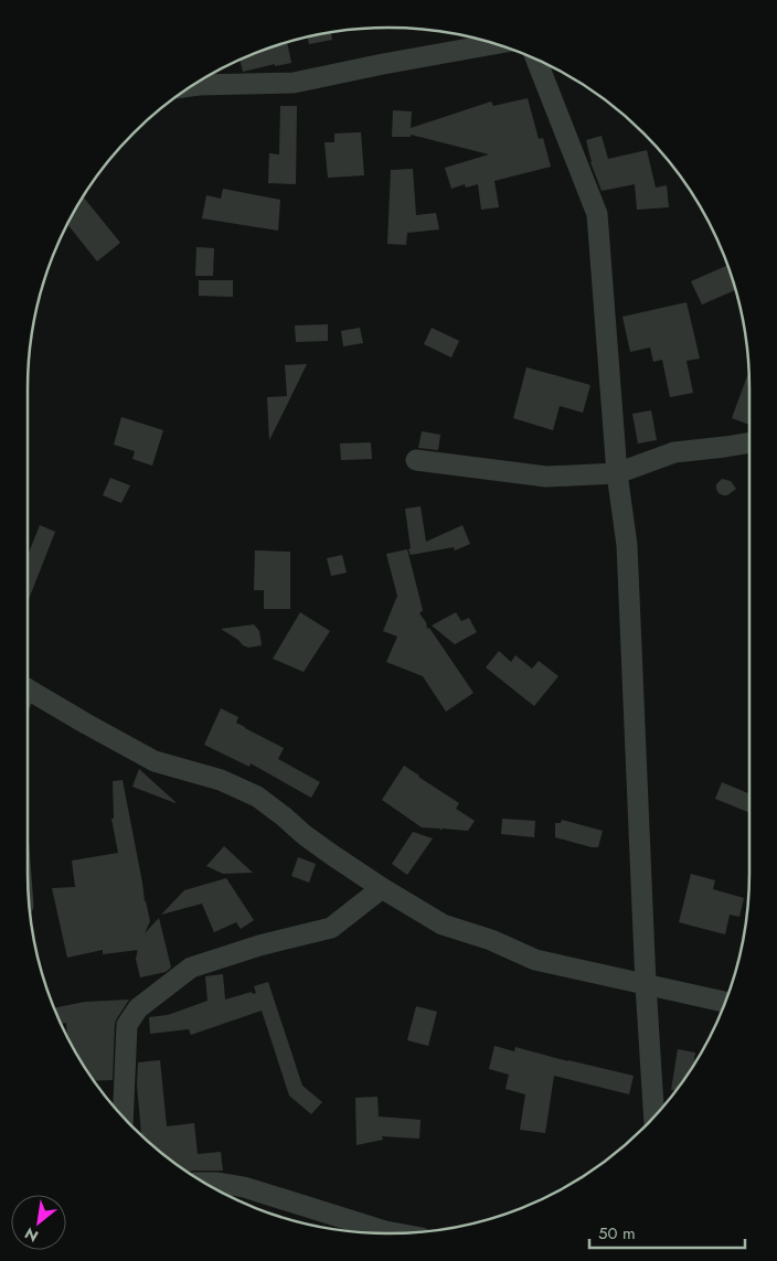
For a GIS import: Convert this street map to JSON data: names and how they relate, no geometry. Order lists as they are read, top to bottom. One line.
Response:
{"scale_bar":"50 m","north":"bottom left"}
